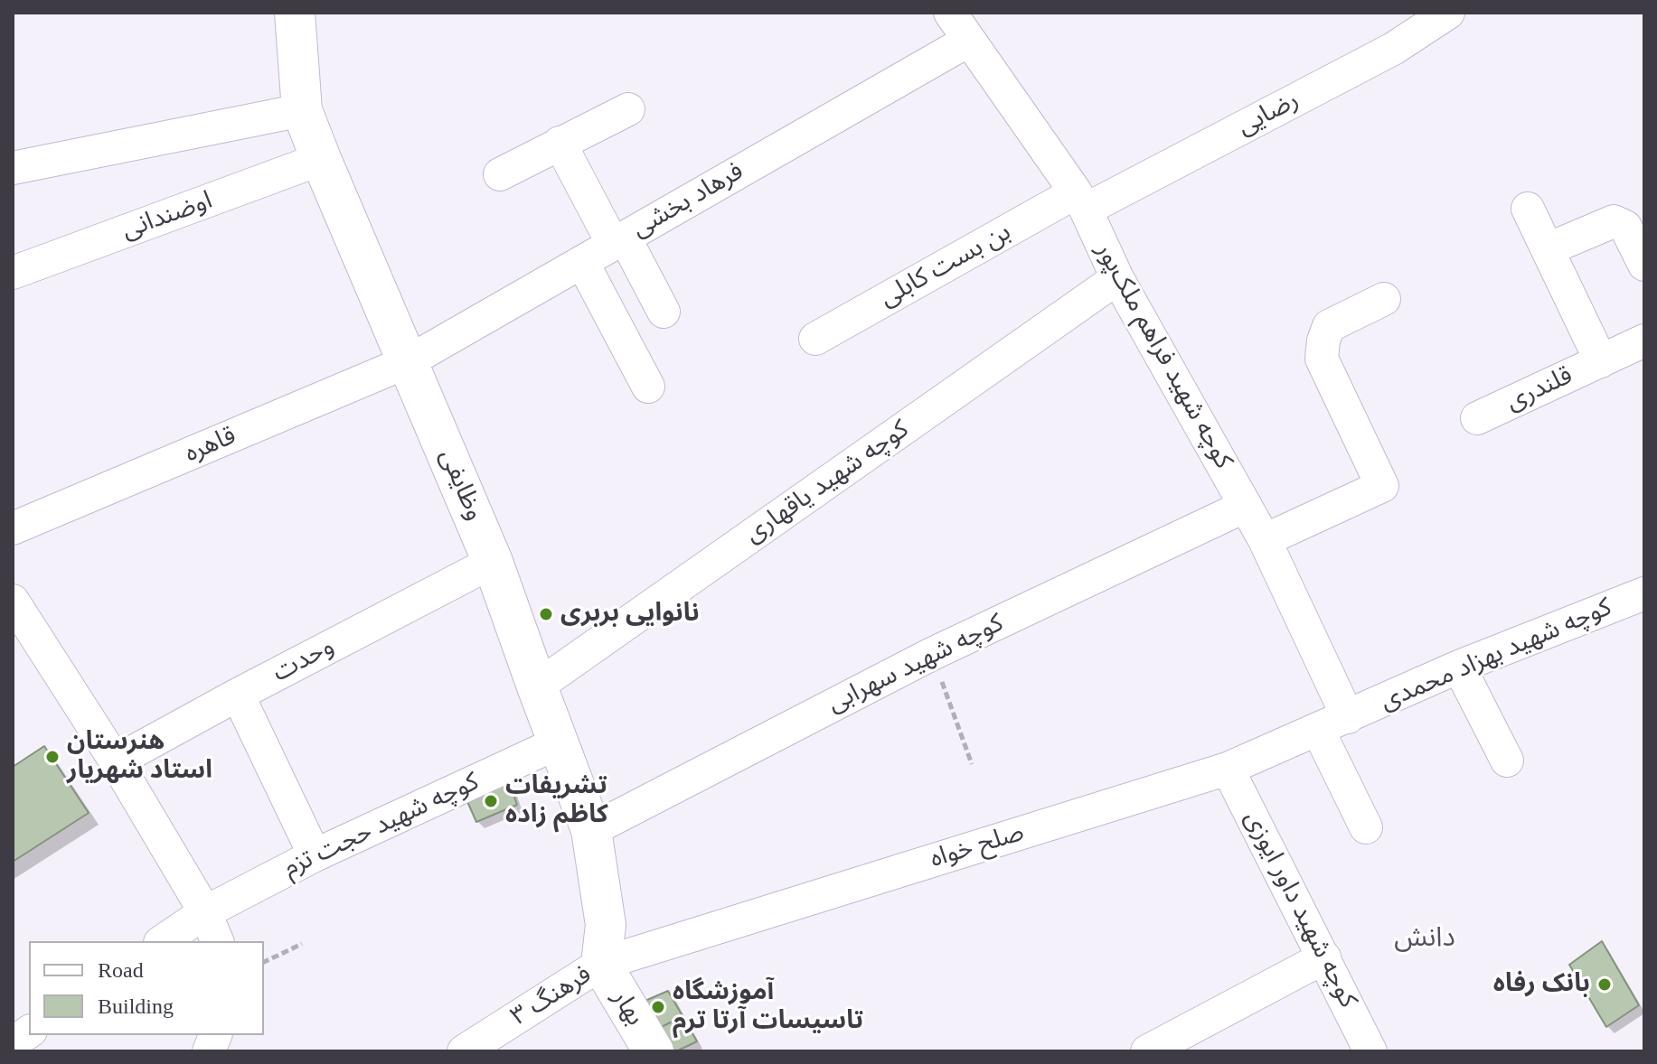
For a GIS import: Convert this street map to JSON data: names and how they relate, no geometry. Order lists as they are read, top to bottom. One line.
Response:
{"streets":{"street":["رضایی","فرهاد بخشی","اوضندانی","بن بست کابلی","کوچه شهید فراهم ملک‌پور","قلندری","قاهره","کوچه شهید یاقهاری","وظایفی","کوچه شهید بهزاد محمدی","وحدت","کوچه شهید سهرابی","کوچه شهید حجت تزم","صلح خواه","کوچه شهید داور ایوزی","فرهنگ ۳","بهار"]},"crossings":[["رضایی","بن بست کابلی"],["رضایی","کوچه شهید فراهم ملک‌پور"],["فرهاد بخشی","کوچه شهید فراهم ملک‌پور"],["فرهاد بخشی","قاهره"],["فرهاد بخشی","وظایفی"],["اوضندانی","وظایفی"],["بن بست کابلی","کوچه شهید فراهم ملک‌پور"],["کوچه شهید فراهم ملک‌پور","کوچه شهید یاقهاری"],["کوچه شهید فراهم ملک‌پور","کوچه شهید بهزاد محمدی"],["کوچه شهید فراهم ملک‌پور","کوچه شهید سهرابی"],["کوچه شهید فراهم ملک‌پور","صلح خواه"],["قاهره","وظایفی"],["کوچه شهید یاقهاری","وظایفی"],["وظایفی","وحدت"],["وظایفی","کوچه شهید سهرابی"],["وظایفی","کوچه شهید حجت تزم"],["وظایفی","صلح خواه"],["وظایفی","فرهنگ ۳"],["وظایفی","بهار"],["کوچه شهید بهزاد محمدی","صلح خواه"],["صلح خواه","کوچه شهید داور ایوزی"],["صلح خواه","فرهنگ ۳"],["صلح خواه","بهار"],["فرهنگ ۳","بهار"]],"districts":["دانش"],"places":["نانوایی بربری","هنرستان استاد شهریار","تشریفات کاظم زاده","بانک رفاه","آموزشگاه تاسیسات آرتا ترم"],"legend":["Road","Building"]}
